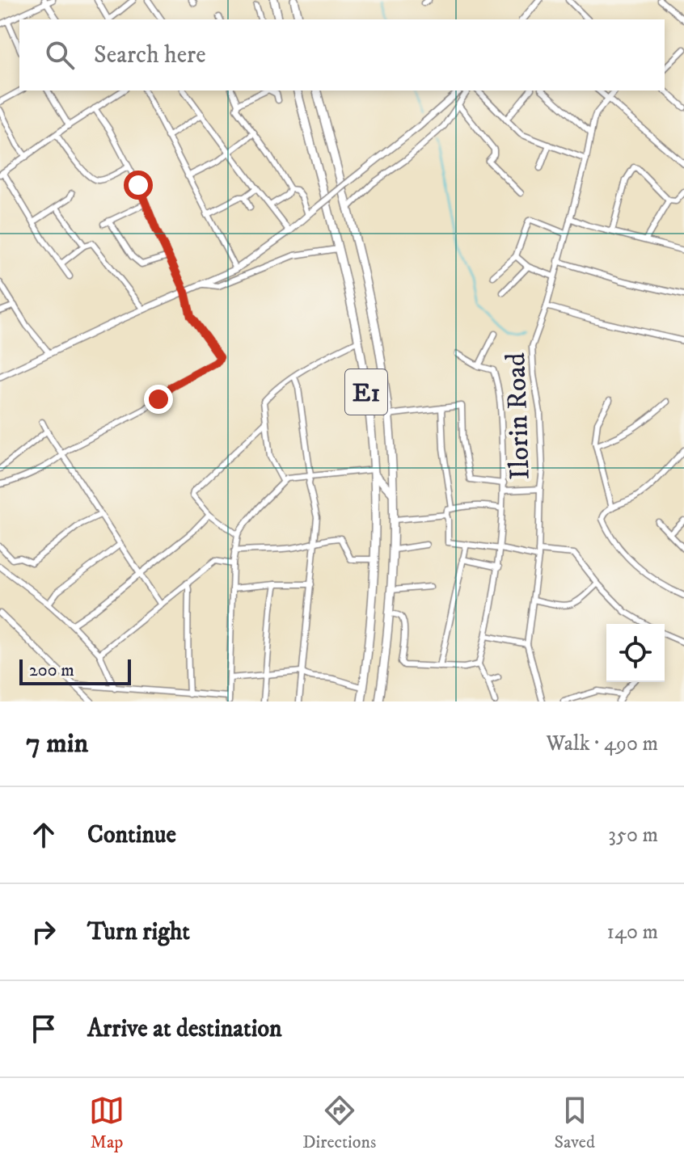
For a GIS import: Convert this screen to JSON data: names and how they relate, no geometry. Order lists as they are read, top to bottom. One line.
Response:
{"streets":{"highway":["E1"],"street":["Ilorin Road"]},"scale_bar":"200 m","page":{"search":"Search here","scale":"200 m","heading":["7 min","Walk · 490 m"],"list":[["Continue","350 m"],["Turn right","140 m"],"Arrive at destination"],"nav":["Map","Directions","Saved"]}}
